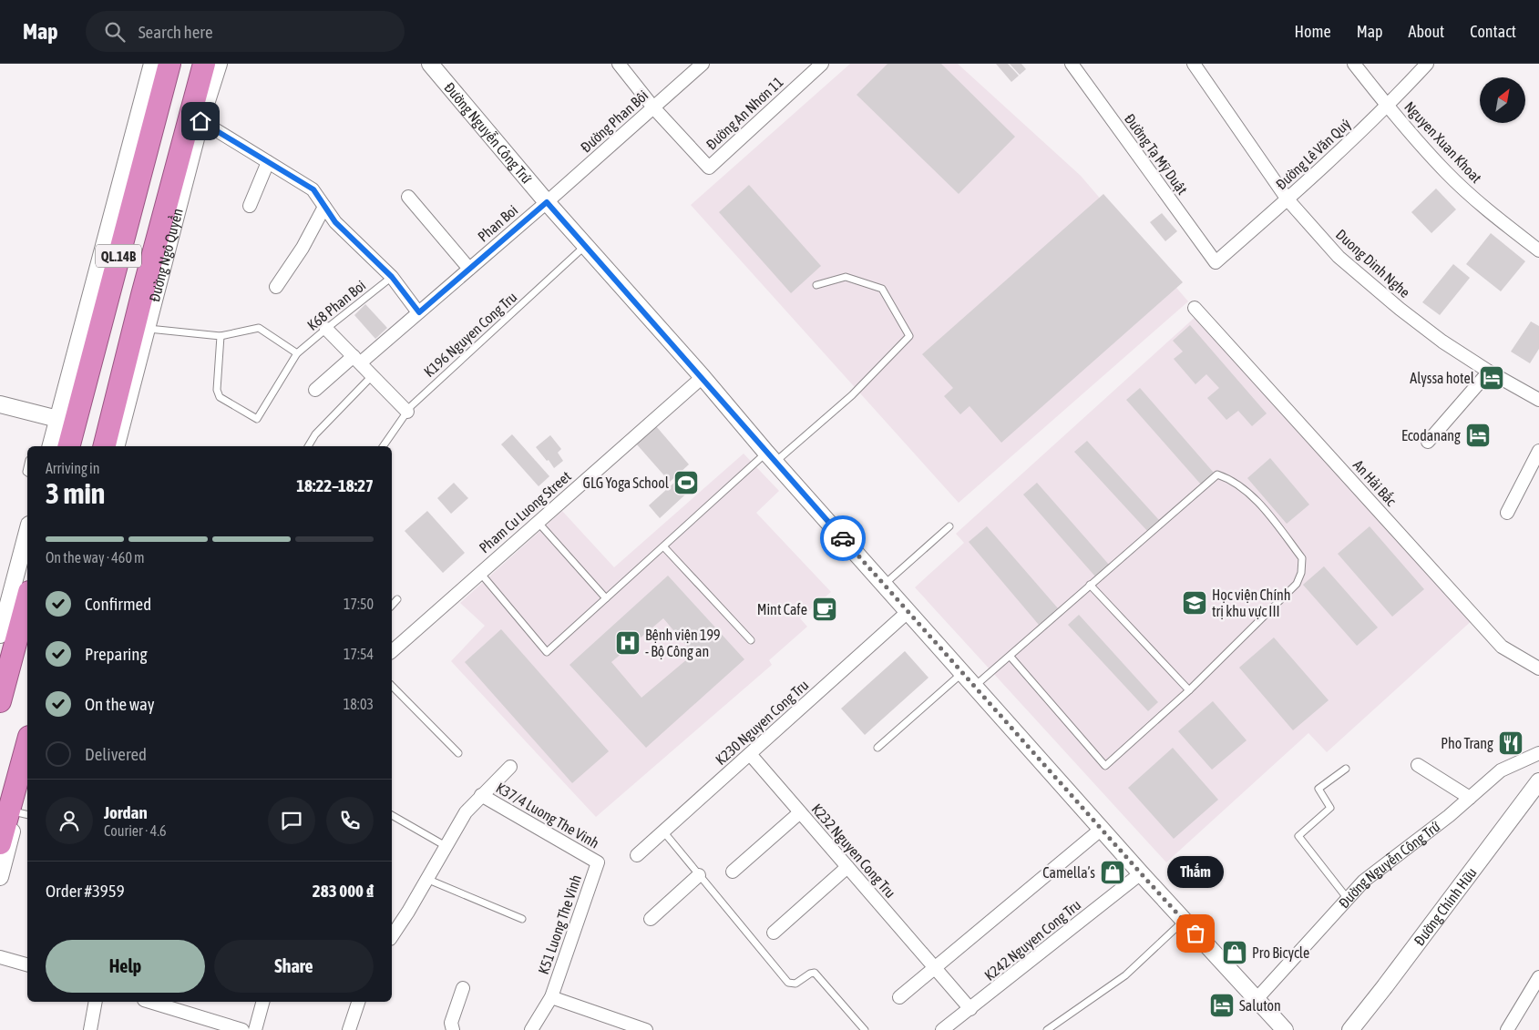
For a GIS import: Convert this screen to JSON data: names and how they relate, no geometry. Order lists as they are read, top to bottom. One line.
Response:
{"streets":{"highway":["QL.14B","Đường Ngô Quyền"],"street":["Đường An Nhơn 11","Đường Phan Bôi","Đường Nguyễn Công Trứ","Nguyen Xuan Khoat","Đường Tạ Mỹ Duật","Đường Lê Văn Quý","Phan Boi","Duong Dinh Nghe","An Hải Bắc","Pham Cu Luong Street","K230 Nguyen Cong Tru","K37/4 Luong The Vinh","K232 Nguyen Cong Tru","Đường Chính Hữu","K51 Luong The Vinh","K242 Nguyen Cong Tru"],"lane":["K68 Phan Boi","K196 Nguyen Cong Tru"]},"crossings":[["Đường An Nhơn 11","Đường Phan Bôi"],["Đường Phan Bôi","Đường Nguyễn Công Trứ"],["Đường Phan Bôi","Phan Boi"],["Đường Nguyễn Công Trứ","Phan Boi"],["Đường Nguyễn Công Trứ","K196 Nguyen Cong Tru"],["Đường Nguyễn Công Trứ","Pham Cu Luong Street"],["Đường Nguyễn Công Trứ","K230 Nguyen Cong Tru"],["Đường Nguyễn Công Trứ","K242 Nguyen Cong Tru"],["Nguyen Xuan Khoat","Đường Lê Văn Quý"],["Đường Tạ Mỹ Duật","Đường Lê Văn Quý"],["Đường Lê Văn Quý","Duong Dinh Nghe"],["K230 Nguyen Cong Tru","K232 Nguyen Cong Tru"],["K37/4 Luong The Vinh","K51 Luong The Vinh"],["K232 Nguyen Cong Tru","K242 Nguyen Cong Tru"]],"places":{"hotel":["Alyssa hotel","Ecodanang","Saluton"],"sports":["GLG Yoga School"],"school or university":["Học viện Chính trị khu vực III"],"cafe":["Mint Cafe"],"hospital":["Bệnh viện 199 - Bộ Công an"],"restaurant":["Pho Trang"],"shop":["Camella’s","Pro Bicycle"],"other":["Thắm"]},"north":"top right","page":{"header":"Map","search":"Search here","nav":["Home","Map","About","Contact"],"heading":["3 min","Arriving in","18:22–18:27"],"panel":["Jordan","Courier · 4.6","Order #3959","283 000 ₫"],"bar":"On the way · 460 m","list":[["Confirmed","17:50"],["Preparing","17:54"],["On the way","18:03"],"Delivered"],"bubble":"Thắm","buttons":["Help","Share"]}}
